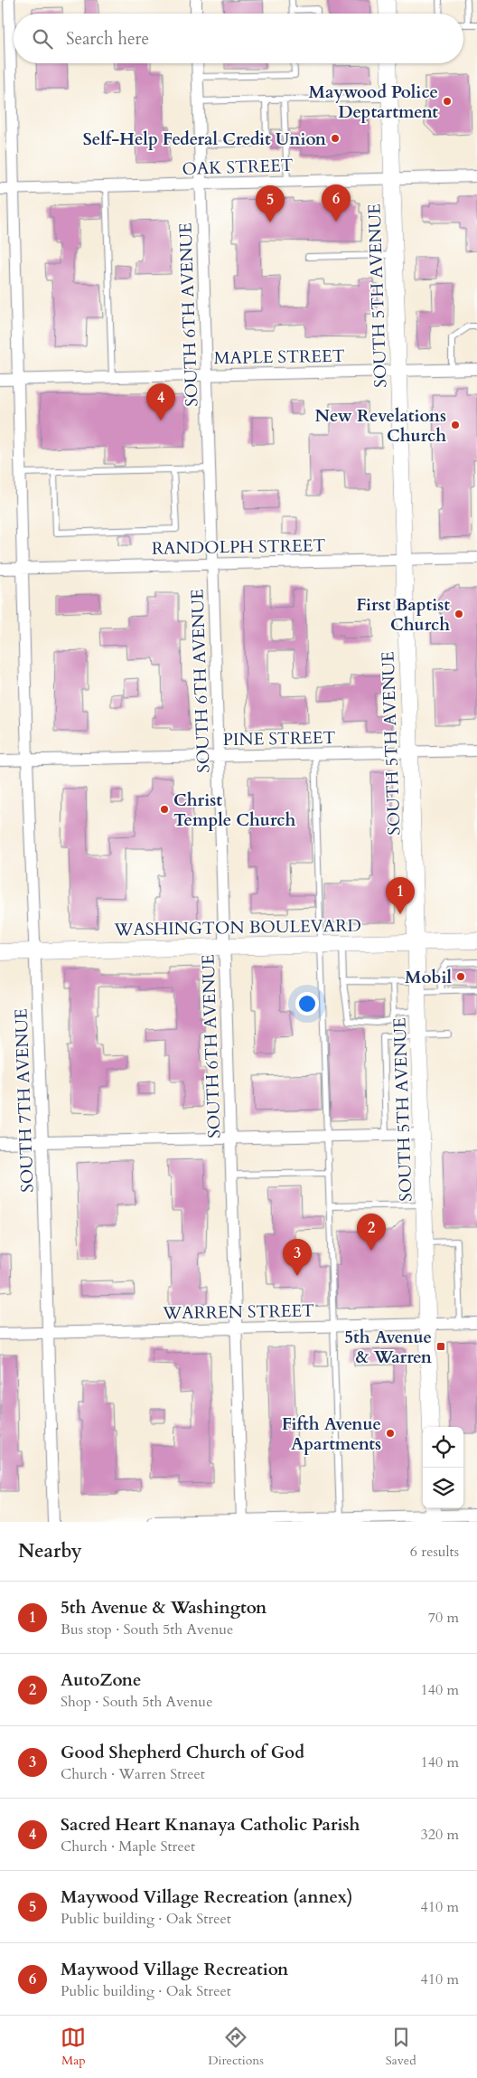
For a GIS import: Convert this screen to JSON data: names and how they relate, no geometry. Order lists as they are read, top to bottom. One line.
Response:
{"streets":{"street":["OAK STREET","SOUTH 5TH AVENUE","SOUTH 6TH AVENUE","MAPLE STREET","RANDOLPH STREET","PINE STREET","WASHINGTON BOULEVARD","SOUTH 7TH AVENUE","WARREN STREET"]},"crossings":[["OAK STREET","SOUTH 5TH AVENUE"],["OAK STREET","SOUTH 6TH AVENUE"],["OAK STREET","SOUTH 7TH AVENUE"],["SOUTH 5TH AVENUE","MAPLE STREET"],["SOUTH 5TH AVENUE","RANDOLPH STREET"],["SOUTH 5TH AVENUE","PINE STREET"],["SOUTH 5TH AVENUE","WASHINGTON BOULEVARD"],["SOUTH 5TH AVENUE","WARREN STREET"],["SOUTH 6TH AVENUE","MAPLE STREET"],["SOUTH 6TH AVENUE","RANDOLPH STREET"],["SOUTH 6TH AVENUE","PINE STREET"],["SOUTH 6TH AVENUE","WASHINGTON BOULEVARD"],["SOUTH 6TH AVENUE","WARREN STREET"],["MAPLE STREET","SOUTH 7TH AVENUE"],["RANDOLPH STREET","SOUTH 7TH AVENUE"],["PINE STREET","SOUTH 7TH AVENUE"],["WASHINGTON BOULEVARD","SOUTH 7TH AVENUE"],["SOUTH 7TH AVENUE","WARREN STREET"]],"places":{"other":["Maywood Police Deptartment","Self-Help Federal Credit Union","New Revelations Church","First Baptist Church","Christ Temple Church","Mobil","Fifth Avenue Apartments"],"transit":["5th Avenue & Warren"]},"page":{"search":"Search here","pins":["6","5","4","1","2","3"],"heading":["Nearby","6 results"],"list":[{"mark":"1","name":"5th Avenue & Washington","note":"Bus stop · South 5th Avenue","value":"70 m"},{"mark":"2","name":"AutoZone","note":"Shop · South 5th Avenue","value":"140 m"},{"mark":"3","name":"Good Shepherd Church of God","note":"Church · Warren Street","value":"140 m"},{"mark":"4","name":"Sacred Heart Knanaya Catholic Parish","note":"Church · Maple Street","value":"320 m"},{"mark":"5","name":"Maywood Village Recreation (annex)","note":"Public building · Oak Street","value":"410 m"},{"mark":"6","name":"Maywood Village Recreation","note":"Public building · Oak Street","value":"410 m"}],"nav":["Map","Directions","Saved"]}}
